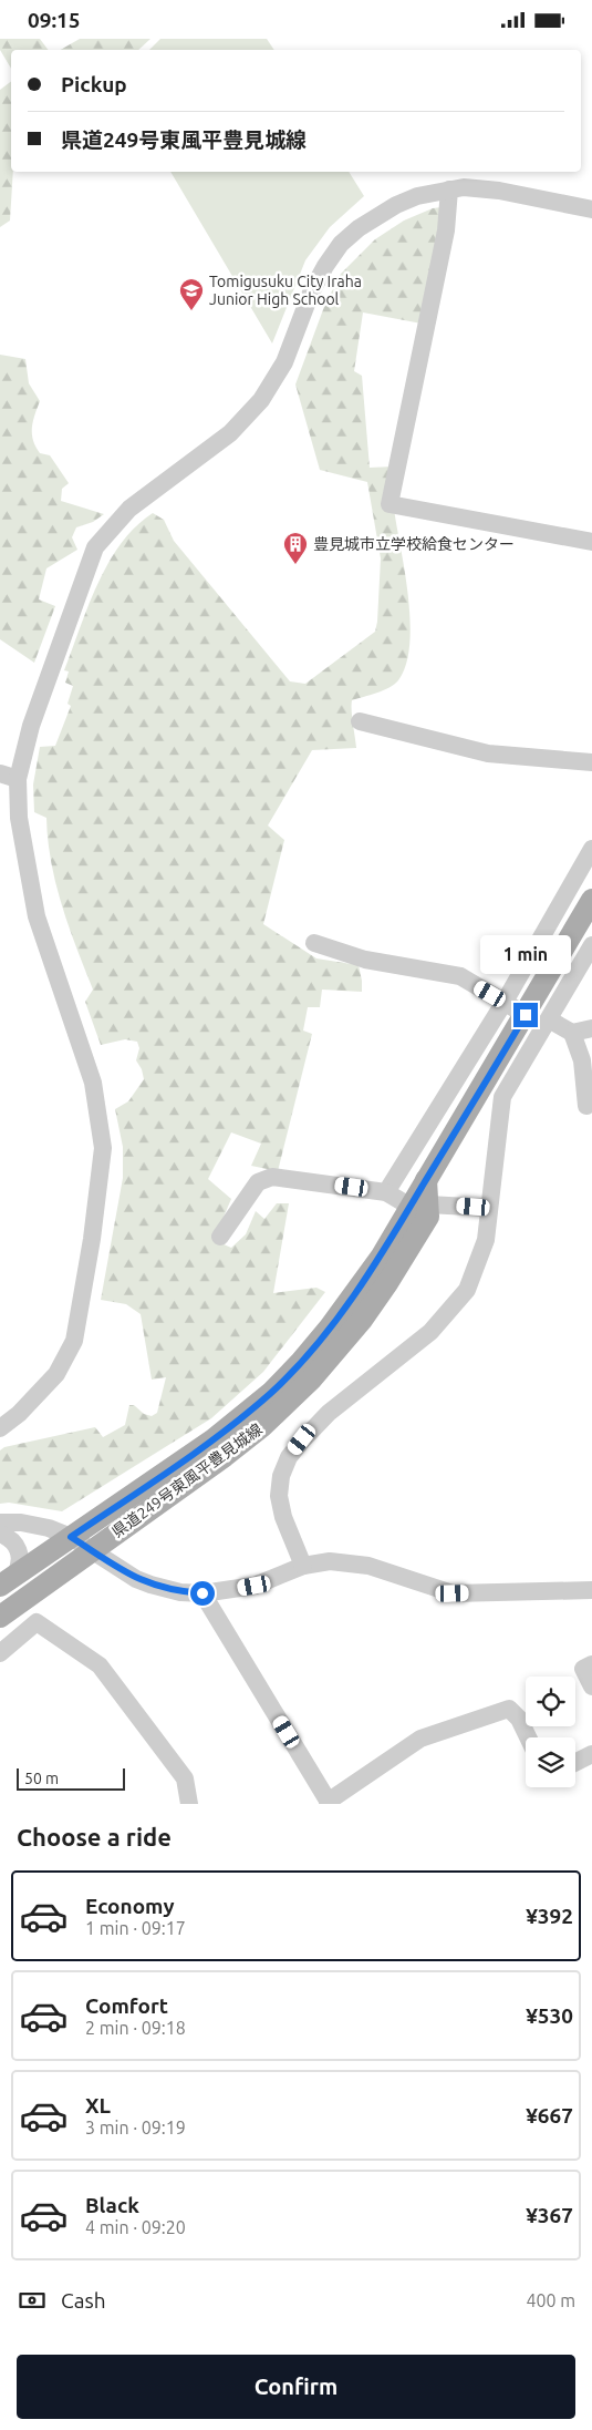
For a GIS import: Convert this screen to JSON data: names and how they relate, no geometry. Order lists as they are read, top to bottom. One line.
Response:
{"streets":{"main road":["県道249号東風平豊見城線"]},"places":{"school or university":["Tomigusuku City Iraha Junior High School"],"building":["豊見城市立学校給食センター"]},"scale_bar":"50 m","page":{"status":"09:15","banner":["Pickup","県道249号東風平豊見城線"],"bubble":"1 min","scale":"50 m","heading":"Choose a ride","list":[{"name":"Economy","note":"1 min · 09:17","value":"¥392"},{"name":"Comfort","note":"2 min · 09:18","value":"¥530"},{"name":"XL","note":"3 min · 09:19","value":"¥667"},{"name":"Black","note":"4 min · 09:20","value":"¥367"}],"pay":["Cash","400 m"],"buttons":"Confirm"}}
